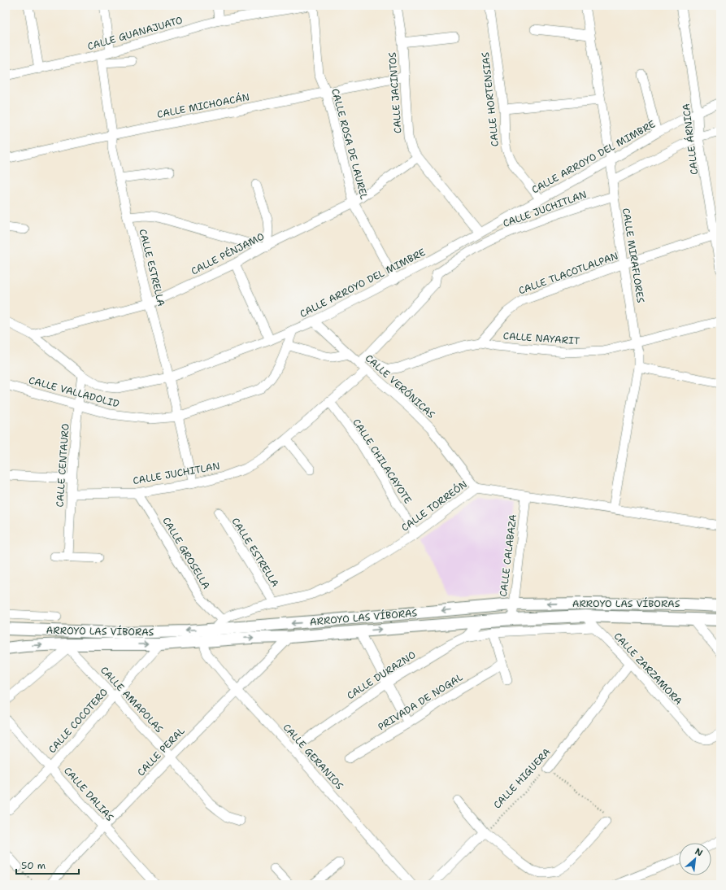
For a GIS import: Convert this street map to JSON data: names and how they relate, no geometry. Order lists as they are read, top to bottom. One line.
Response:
{"streets":{"main road":["ARROYO LAS VÍBORAS"],"street":["CALLE GUANAJUATO","CALLE JACINTOS","CALLE HORTENSIAS","CALLE MICHOACÁN","CALLE ÁRNICA","CALLE ROSA DE LAUREL","CALLE ARROYO DEL MIMBRE","CALLE JUCHITLAN","CALLE PÉNJAMO","CALLE MIRAFLORES","CALLE ESTRELLA","CALLE TLACOTLALPAN","CALLE NAYARIT","CALLE VERÓNICAS","CALLE VALLADOLID","CALLE CHILACAYOTE","CALLE CENTAURO","CALLE TORREÓN","CALLE GROSELLA","CALLE CALABAZA","CALLE ZARZAMORA","CALLE DURAZNO","CALLE AMAPOLAS","PRIVADA DE NOGAL","CALLE COCOTERO","CALLE PERAL","CALLE GERANIOS","CALLE HIGUERA","CALLE DALIAS"]},"crossings":[["CALLE GUANAJUATO","CALLE ESTRELLA"],["CALLE JACINTOS","CALLE MICHOACÁN"],["CALLE JACINTOS","CALLE ARROYO DEL MIMBRE"],["CALLE JACINTOS","CALLE PÉNJAMO"],["CALLE HORTENSIAS","CALLE ARROYO DEL MIMBRE"],["CALLE MICHOACÁN","CALLE ROSA DE LAUREL"],["CALLE MICHOACÁN","CALLE ESTRELLA"],["CALLE ÁRNICA","CALLE ARROYO DEL MIMBRE"],["CALLE ÁRNICA","CALLE TLACOTLALPAN"],["CALLE ROSA DE LAUREL","CALLE ARROYO DEL MIMBRE"],["CALLE ROSA DE LAUREL","CALLE PÉNJAMO"],["CALLE ARROYO DEL MIMBRE","CALLE PÉNJAMO"],["CALLE ARROYO DEL MIMBRE","CALLE MIRAFLORES"],["CALLE ARROYO DEL MIMBRE","CALLE ESTRELLA"],["CALLE ARROYO DEL MIMBRE","CALLE VERÓNICAS"],["CALLE ARROYO DEL MIMBRE","CALLE VALLADOLID"],["CALLE ARROYO DEL MIMBRE","CALLE CENTAURO"],["CALLE JUCHITLAN","CALLE MIRAFLORES"],["CALLE JUCHITLAN","CALLE ESTRELLA"],["CALLE JUCHITLAN","CALLE VERÓNICAS"],["CALLE JUCHITLAN","CALLE CHILACAYOTE"],["CALLE JUCHITLAN","CALLE CENTAURO"],["CALLE JUCHITLAN","CALLE GROSELLA"],["CALLE PÉNJAMO","CALLE ESTRELLA"],["CALLE MIRAFLORES","CALLE TLACOTLALPAN"],["CALLE MIRAFLORES","CALLE NAYARIT"],["CALLE MIRAFLORES","CALLE TORREÓN"],["CALLE ESTRELLA","CALLE VALLADOLID"],["CALLE ESTRELLA","CALLE TORREÓN"],["CALLE TLACOTLALPAN","CALLE NAYARIT"],["CALLE VERÓNICAS","CALLE TORREÓN"],["CALLE VALLADOLID","CALLE CENTAURO"],["CALLE CHILACAYOTE","CALLE TORREÓN"],["CALLE TORREÓN","CALLE GROSELLA"],["CALLE TORREÓN","CALLE CALABAZA"],["CALLE TORREÓN","ARROYO LAS VÍBORAS"],["CALLE TORREÓN","CALLE GERANIOS"],["CALLE CALABAZA","ARROYO LAS VÍBORAS"],["ARROYO LAS VÍBORAS","CALLE ZARZAMORA"],["ARROYO LAS VÍBORAS","CALLE DURAZNO"],["ARROYO LAS VÍBORAS","CALLE AMAPOLAS"],["ARROYO LAS VÍBORAS","CALLE COCOTERO"],["ARROYO LAS VÍBORAS","CALLE PERAL"],["ARROYO LAS VÍBORAS","CALLE GERANIOS"],["CALLE ZARZAMORA","CALLE HIGUERA"],["CALLE DURAZNO","CALLE GERANIOS"],["CALLE AMAPOLAS","CALLE COCOTERO"],["CALLE AMAPOLAS","CALLE PERAL"],["CALLE COCOTERO","CALLE DALIAS"],["CALLE PERAL","CALLE GERANIOS"],["CALLE PERAL","CALLE DALIAS"]],"scale_bar":"50 m","north":"top right"}
